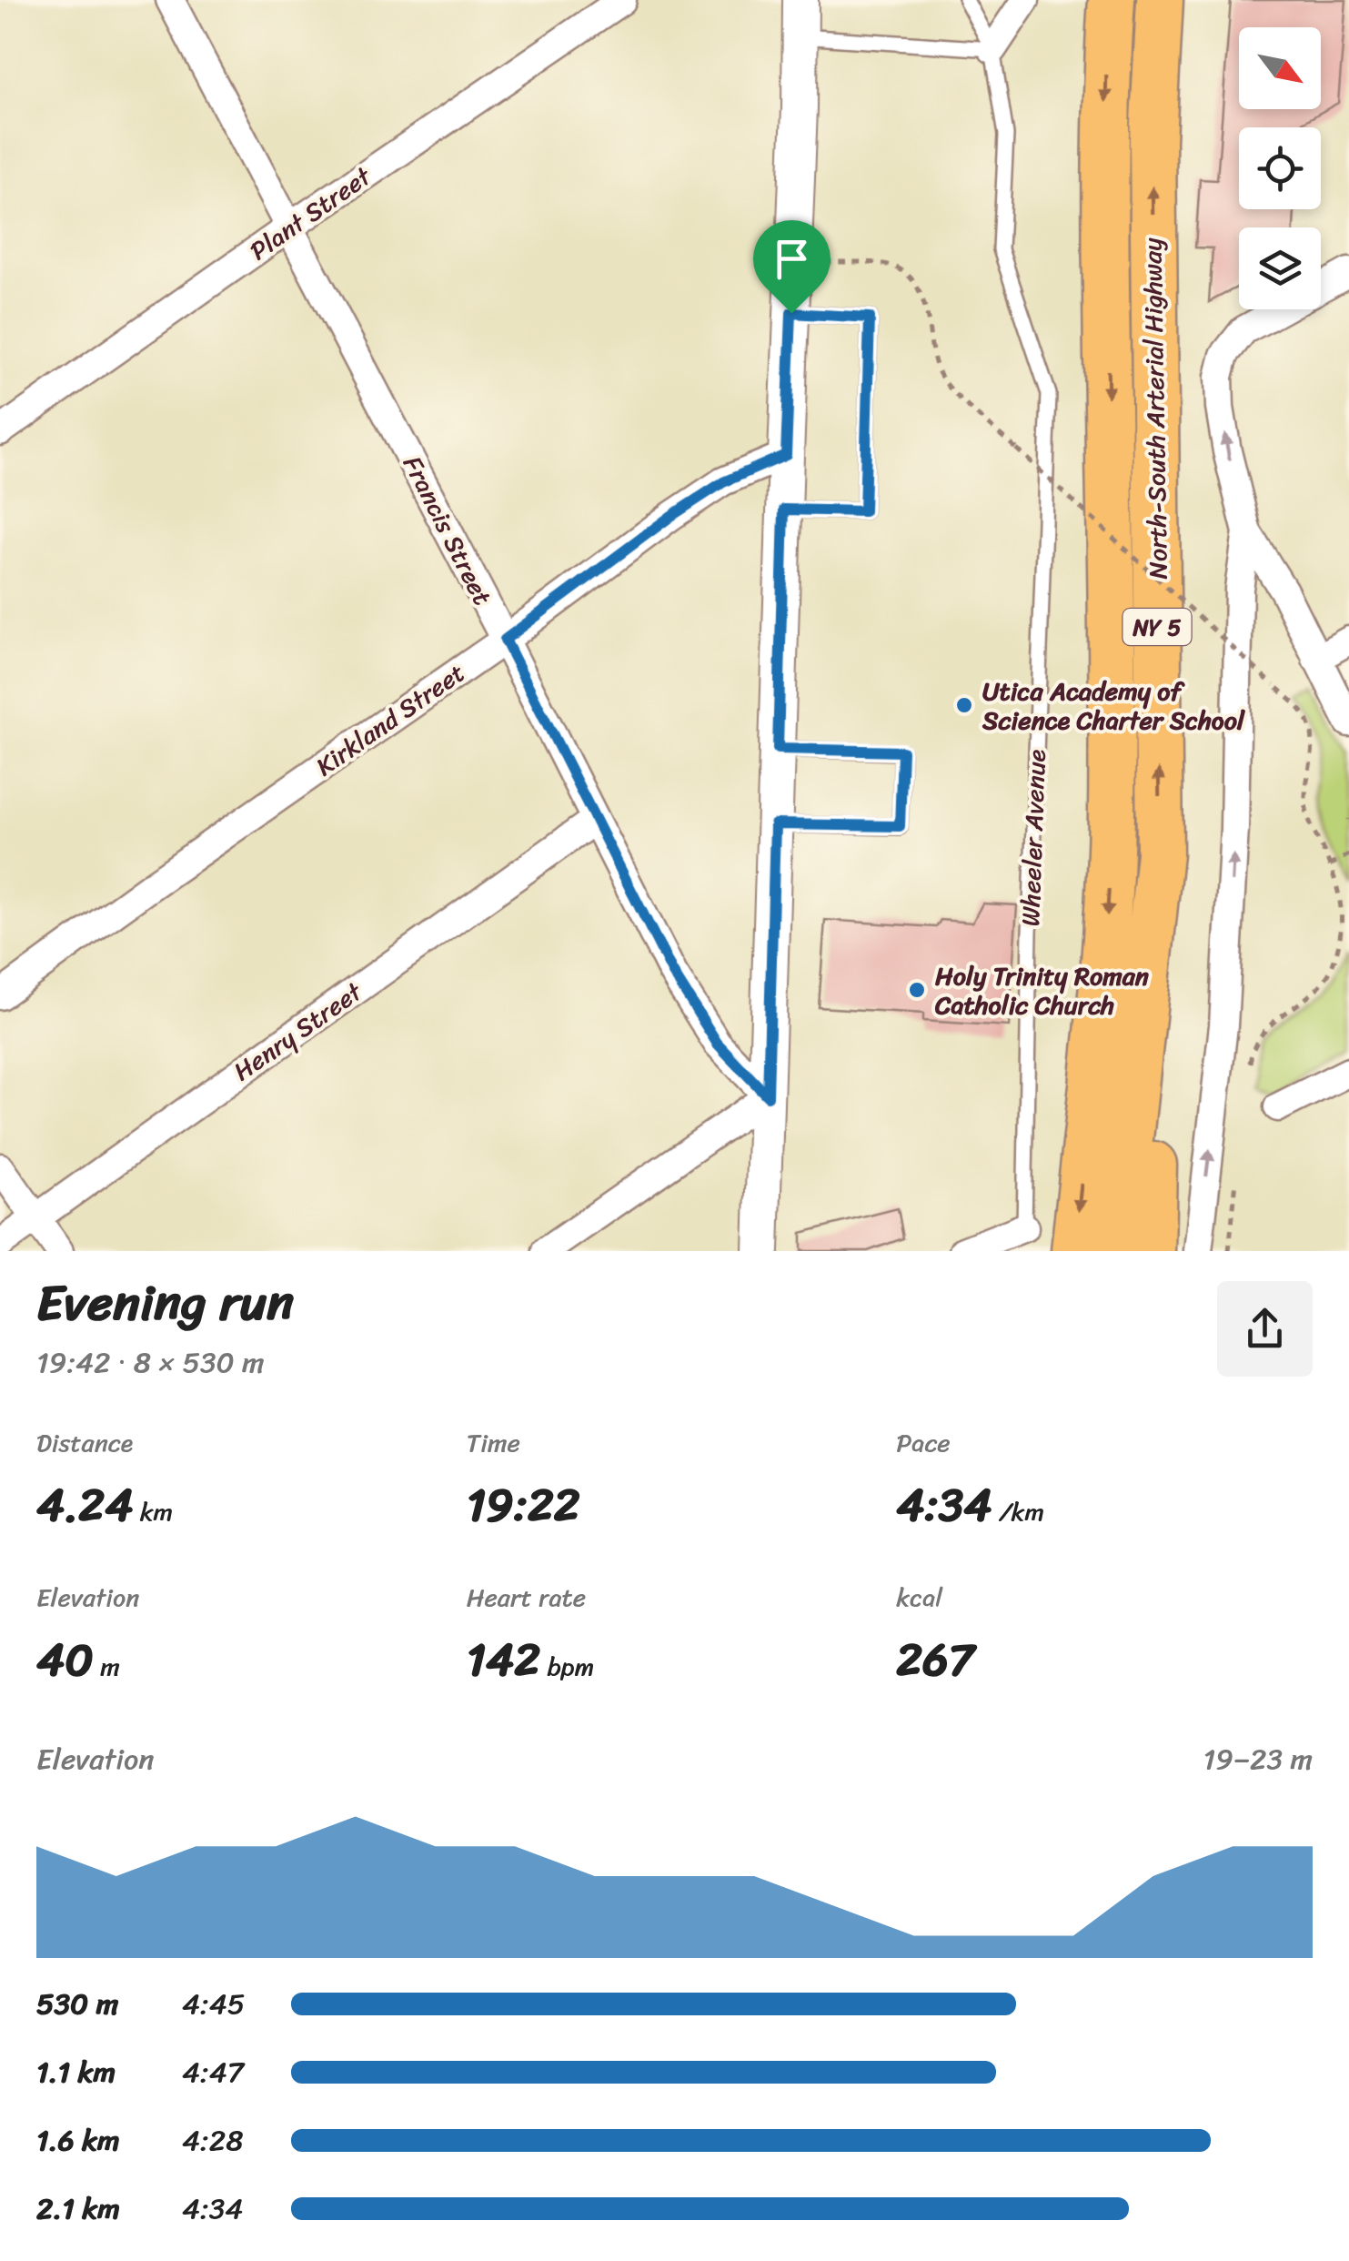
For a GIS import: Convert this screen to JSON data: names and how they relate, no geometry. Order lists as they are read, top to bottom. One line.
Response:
{"streets":{"highway":["North-South Arterial Highway","NY 5"],"street":["Plant Street","Francis Street","Kirkland Street","Henry Street"],"lane":["Wheeler Avenue"]},"crossings":[["Plant Street","Francis Street"],["Francis Street","Kirkland Street"],["Francis Street","Henry Street"]],"places":["Utica Academy of Science Charter School","Holy Trinity Roman Catholic Church"],"north":"bottom right","page":{"heading":["Evening run","19:42 · 8 × 530 m"],"stats":[["Distance","4.24 km"],["Time","19:22"],["Pace","4:34 /km"],["Elevation","40 m"],["Heart rate","142 bpm"],["kcal","267"]],"chart":["Elevation","19–23 m"],"list":[{"name":"530 m","note":"4:45"},{"name":"1.1 km","note":"4:47"},{"name":"1.6 km","note":"4:28"},{"name":"2.1 km","note":"4:34"}]}}
